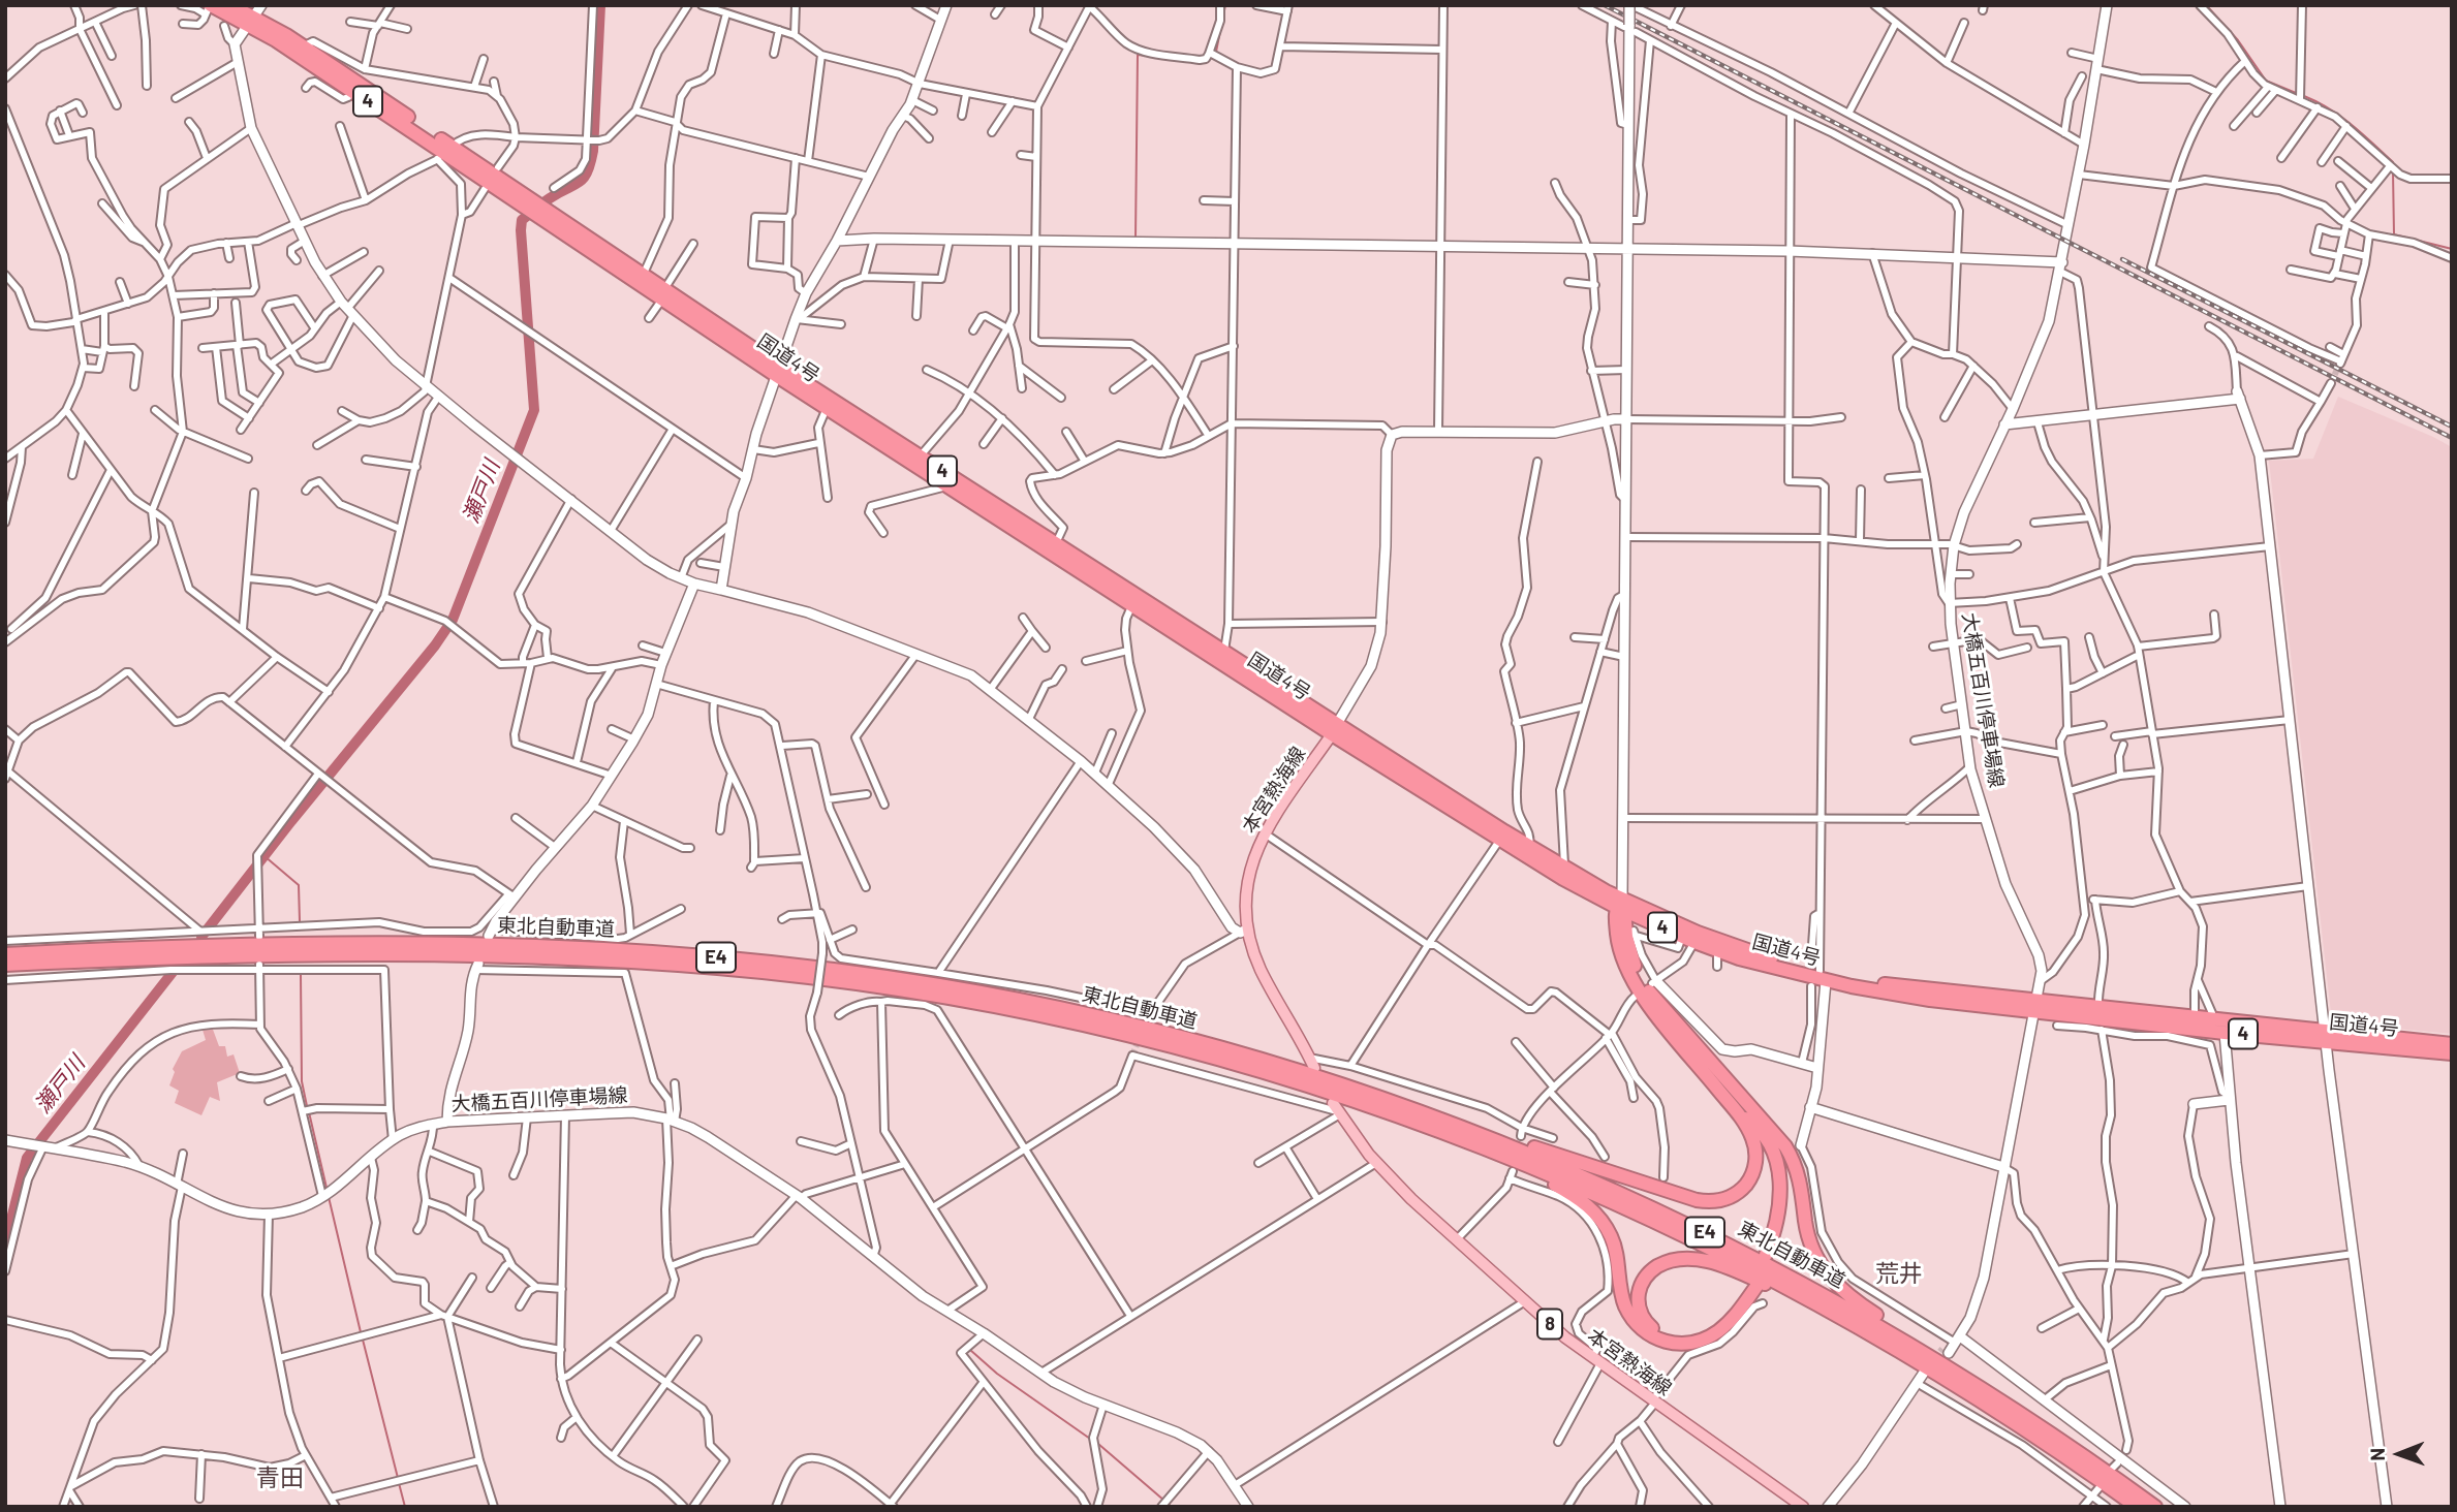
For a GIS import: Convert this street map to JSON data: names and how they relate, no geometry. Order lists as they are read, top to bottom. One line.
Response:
{"streets":{"highway":["4","国道4号","東北自動車道","E4"],"main road":["本宮熱海線","8"],"street":["大橋五百川停車場線"]},"crossings":[["国道4号","大橋五百川停車場線"],["国道4号","本宮熱海線"]],"districts":["荒井","青田"],"water":["瀬戸川"],"north":"left"}
